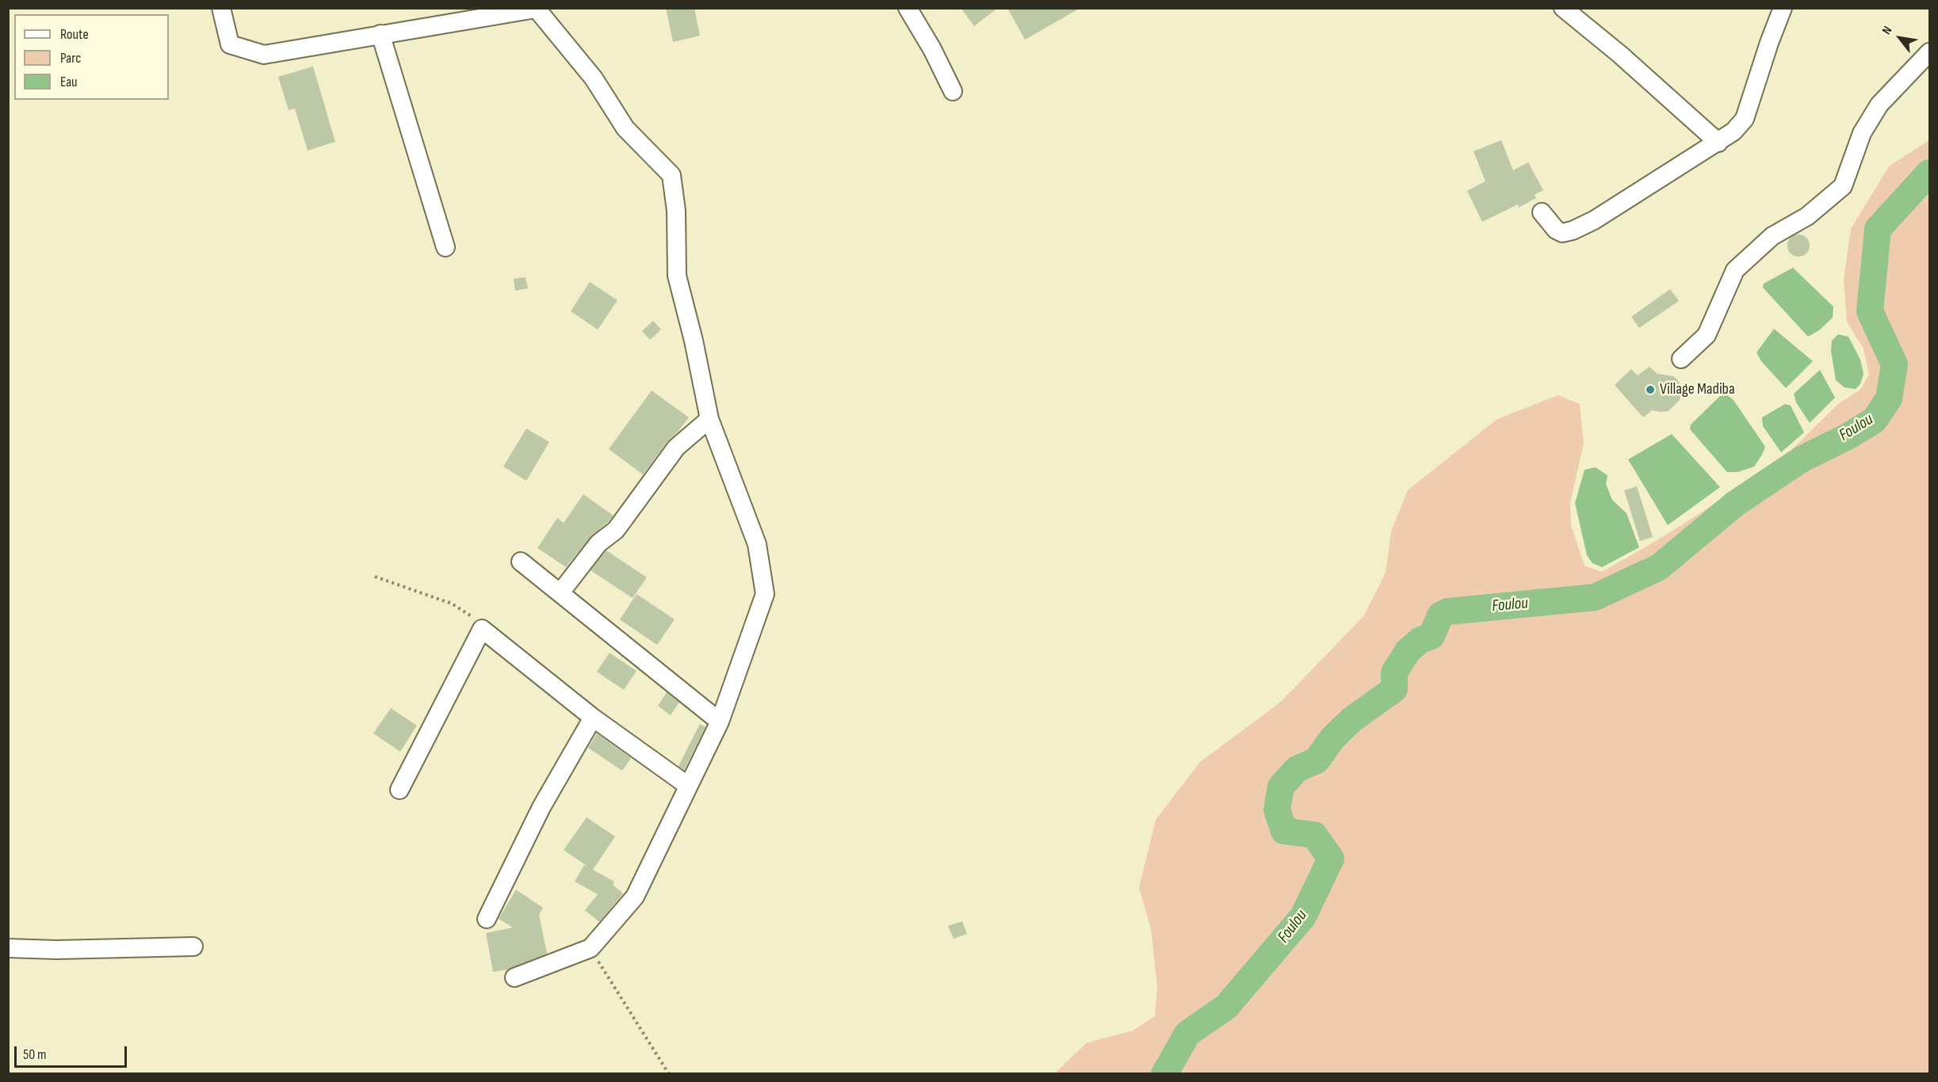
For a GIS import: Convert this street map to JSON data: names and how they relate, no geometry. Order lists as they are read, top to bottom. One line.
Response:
{"water":["Foulou"],"places":["Village Madiba"],"legend":["Route","Parc","Eau"],"scale_bar":"50 m","north":"top left"}
